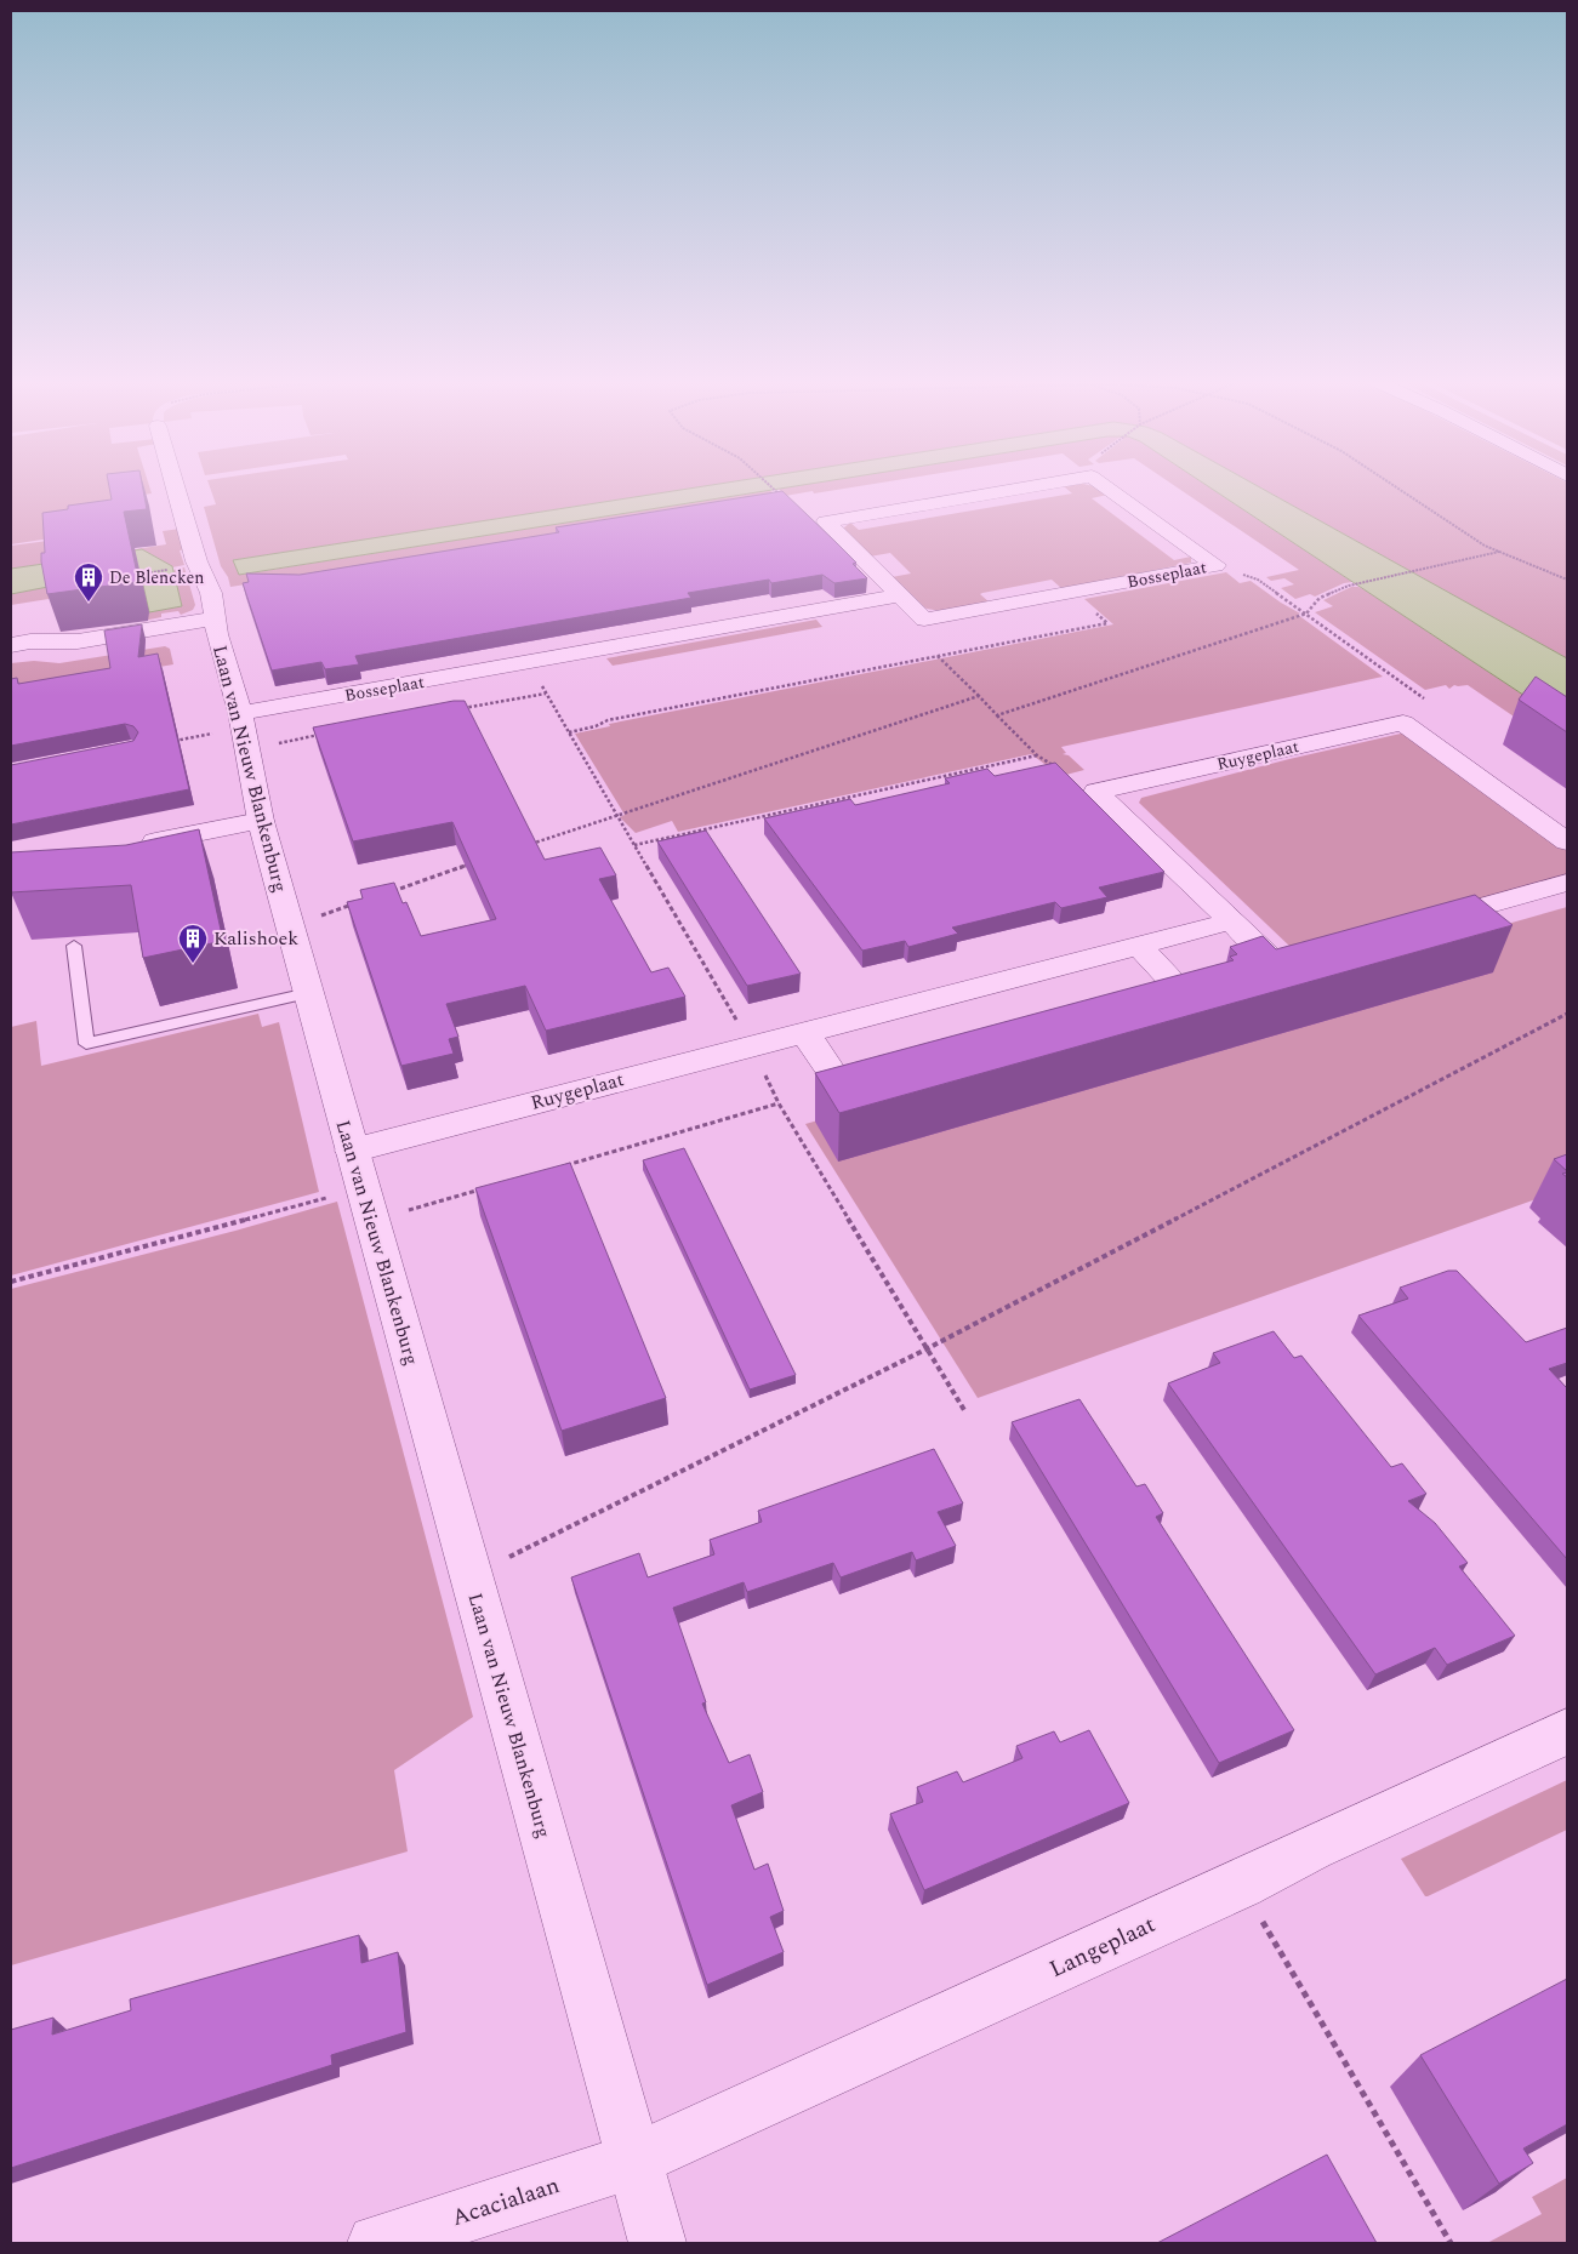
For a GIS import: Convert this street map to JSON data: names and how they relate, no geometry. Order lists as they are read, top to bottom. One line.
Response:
{"streets":{"street":["Bosseplaat","Ruygeplaat","Laan van Nieuw Blankenburg","Langeplaat","Acacialaan"]},"crossings":[["Bosseplaat","Laan van Nieuw Blankenburg"],["Ruygeplaat","Laan van Nieuw Blankenburg"],["Laan van Nieuw Blankenburg","Langeplaat"],["Laan van Nieuw Blankenburg","Acacialaan"],["Langeplaat","Acacialaan"]],"places":{"building":["De Blencken","Kalishoek"]}}
